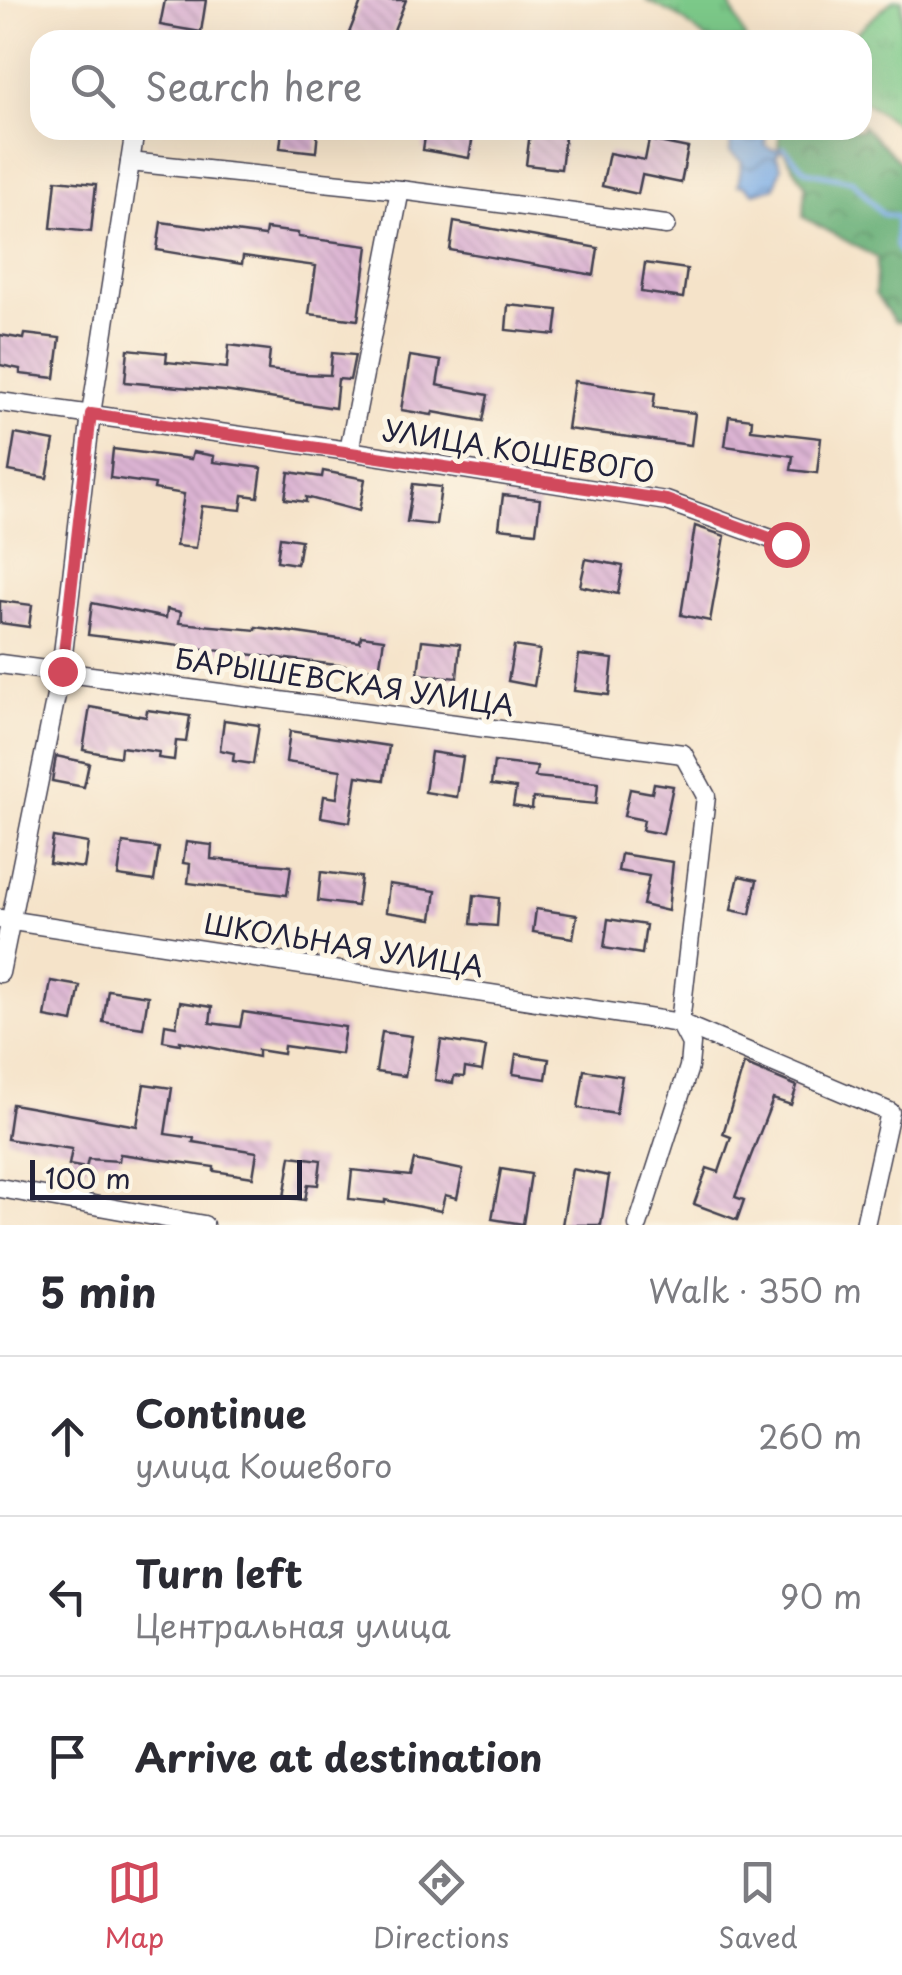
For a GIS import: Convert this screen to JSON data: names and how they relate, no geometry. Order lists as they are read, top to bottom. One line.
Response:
{"streets":{"street":["УЛИЦА КОШЕВОГО","БАРЫШЕВСКАЯ УЛИЦА","ШКОЛЬНАЯ УЛИЦА"]},"crossings":[["БАРЫШЕВСКАЯ УЛИЦА","ШКОЛЬНАЯ УЛИЦА"]],"scale_bar":"100 m","page":{"search":"Search here","scale":"100 m","heading":["5 min","Walk · 350 m"],"list":[["Continue","улица Кошевого","260 m"],["Turn left","Центральная улица","90 m"],"Arrive at destination"],"nav":["Map","Directions","Saved"]}}
